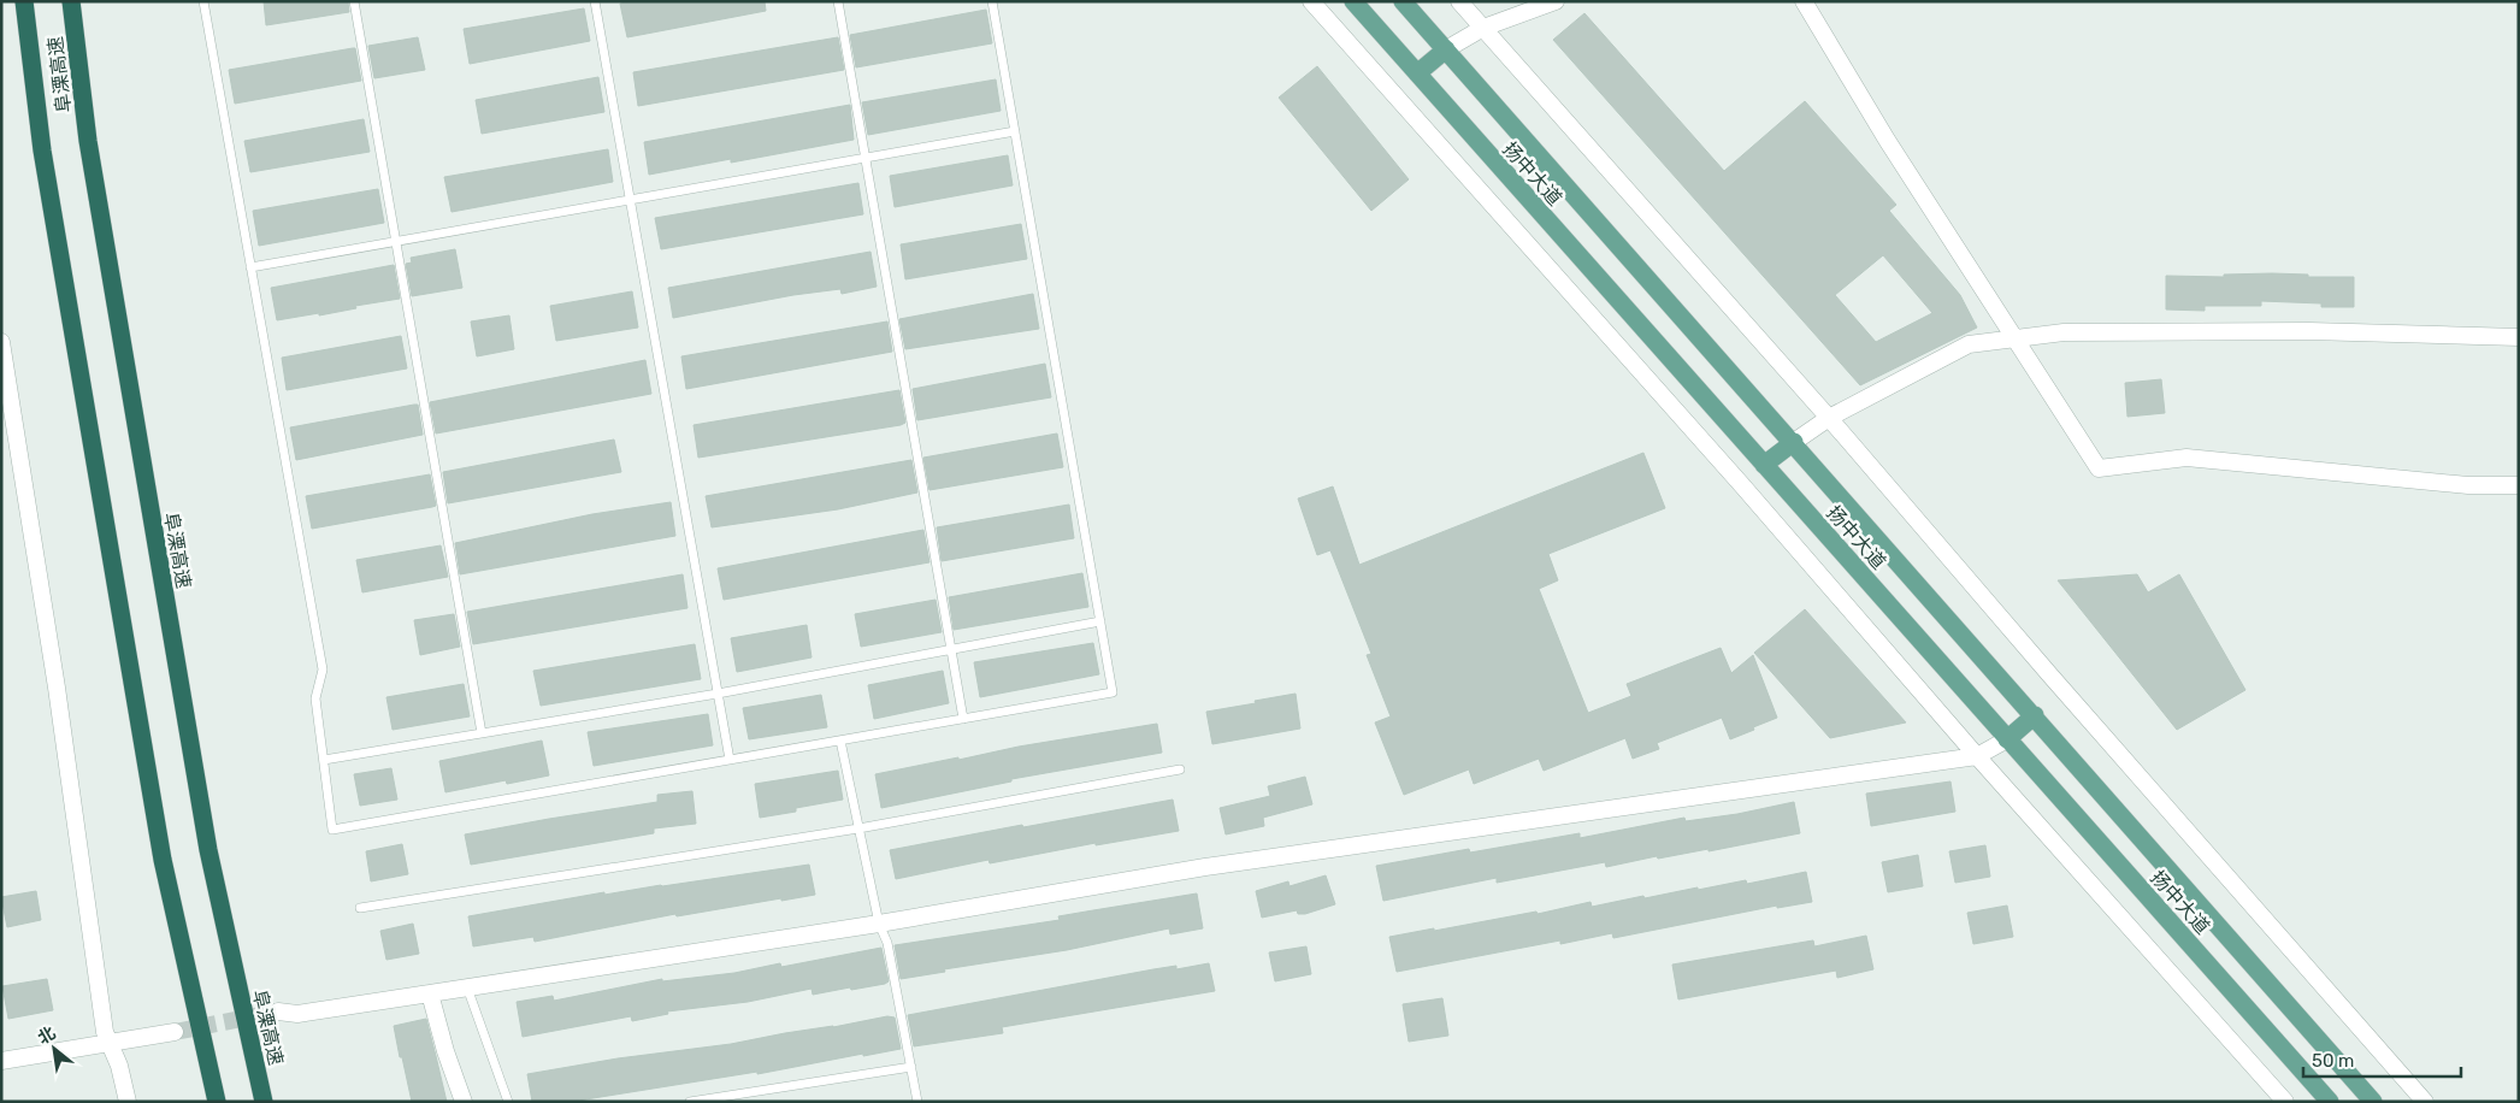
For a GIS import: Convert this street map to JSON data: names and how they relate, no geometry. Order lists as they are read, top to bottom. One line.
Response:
{"streets":{"highway":["阜溧高速"],"main road":["扬中大道"]},"scale_bar":"50 m","north":"top left"}
